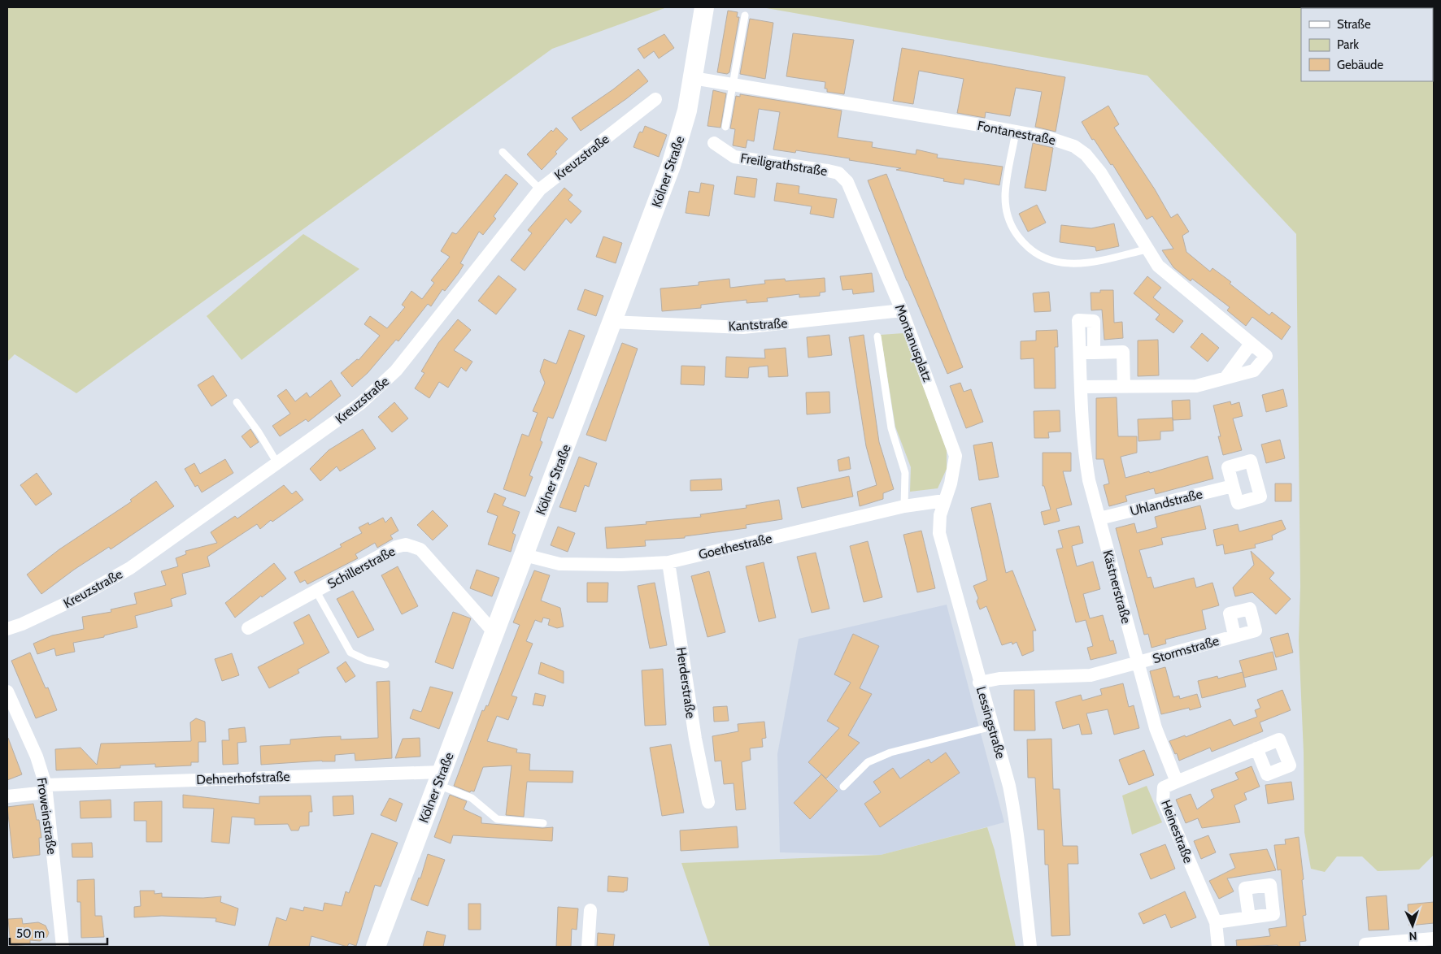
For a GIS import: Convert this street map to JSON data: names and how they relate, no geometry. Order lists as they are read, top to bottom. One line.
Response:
{"streets":{"main road":["Kölner Straße"],"street":["Fontanestraße","Kreuzstraße","Freiligrathstraße","Kantstraße","Montanusplatz","Uhlandstraße","Goethestraße","Schillerstraße","Kästnerstraße","Stormstraße","Herderstraße","Lessingstraße","Dehnerhofstraße","Froweinstraße","Heinestraße"]},"crossings":[["Fontanestraße","Kölner Straße"],["Freiligrathstraße","Montanusplatz"],["Kölner Straße","Kantstraße"],["Kölner Straße","Goethestraße"],["Kölner Straße","Schillerstraße"],["Kölner Straße","Dehnerhofstraße"],["Kantstraße","Montanusplatz"],["Montanusplatz","Goethestraße"],["Montanusplatz","Lessingstraße"],["Uhlandstraße","Kästnerstraße"],["Goethestraße","Herderstraße"],["Goethestraße","Lessingstraße"],["Kästnerstraße","Stormstraße"],["Kästnerstraße","Heinestraße"],["Stormstraße","Lessingstraße"],["Dehnerhofstraße","Froweinstraße"]],"legend":["Straße","Park","Gebäude"],"scale_bar":"50 m","north":"bottom"}
